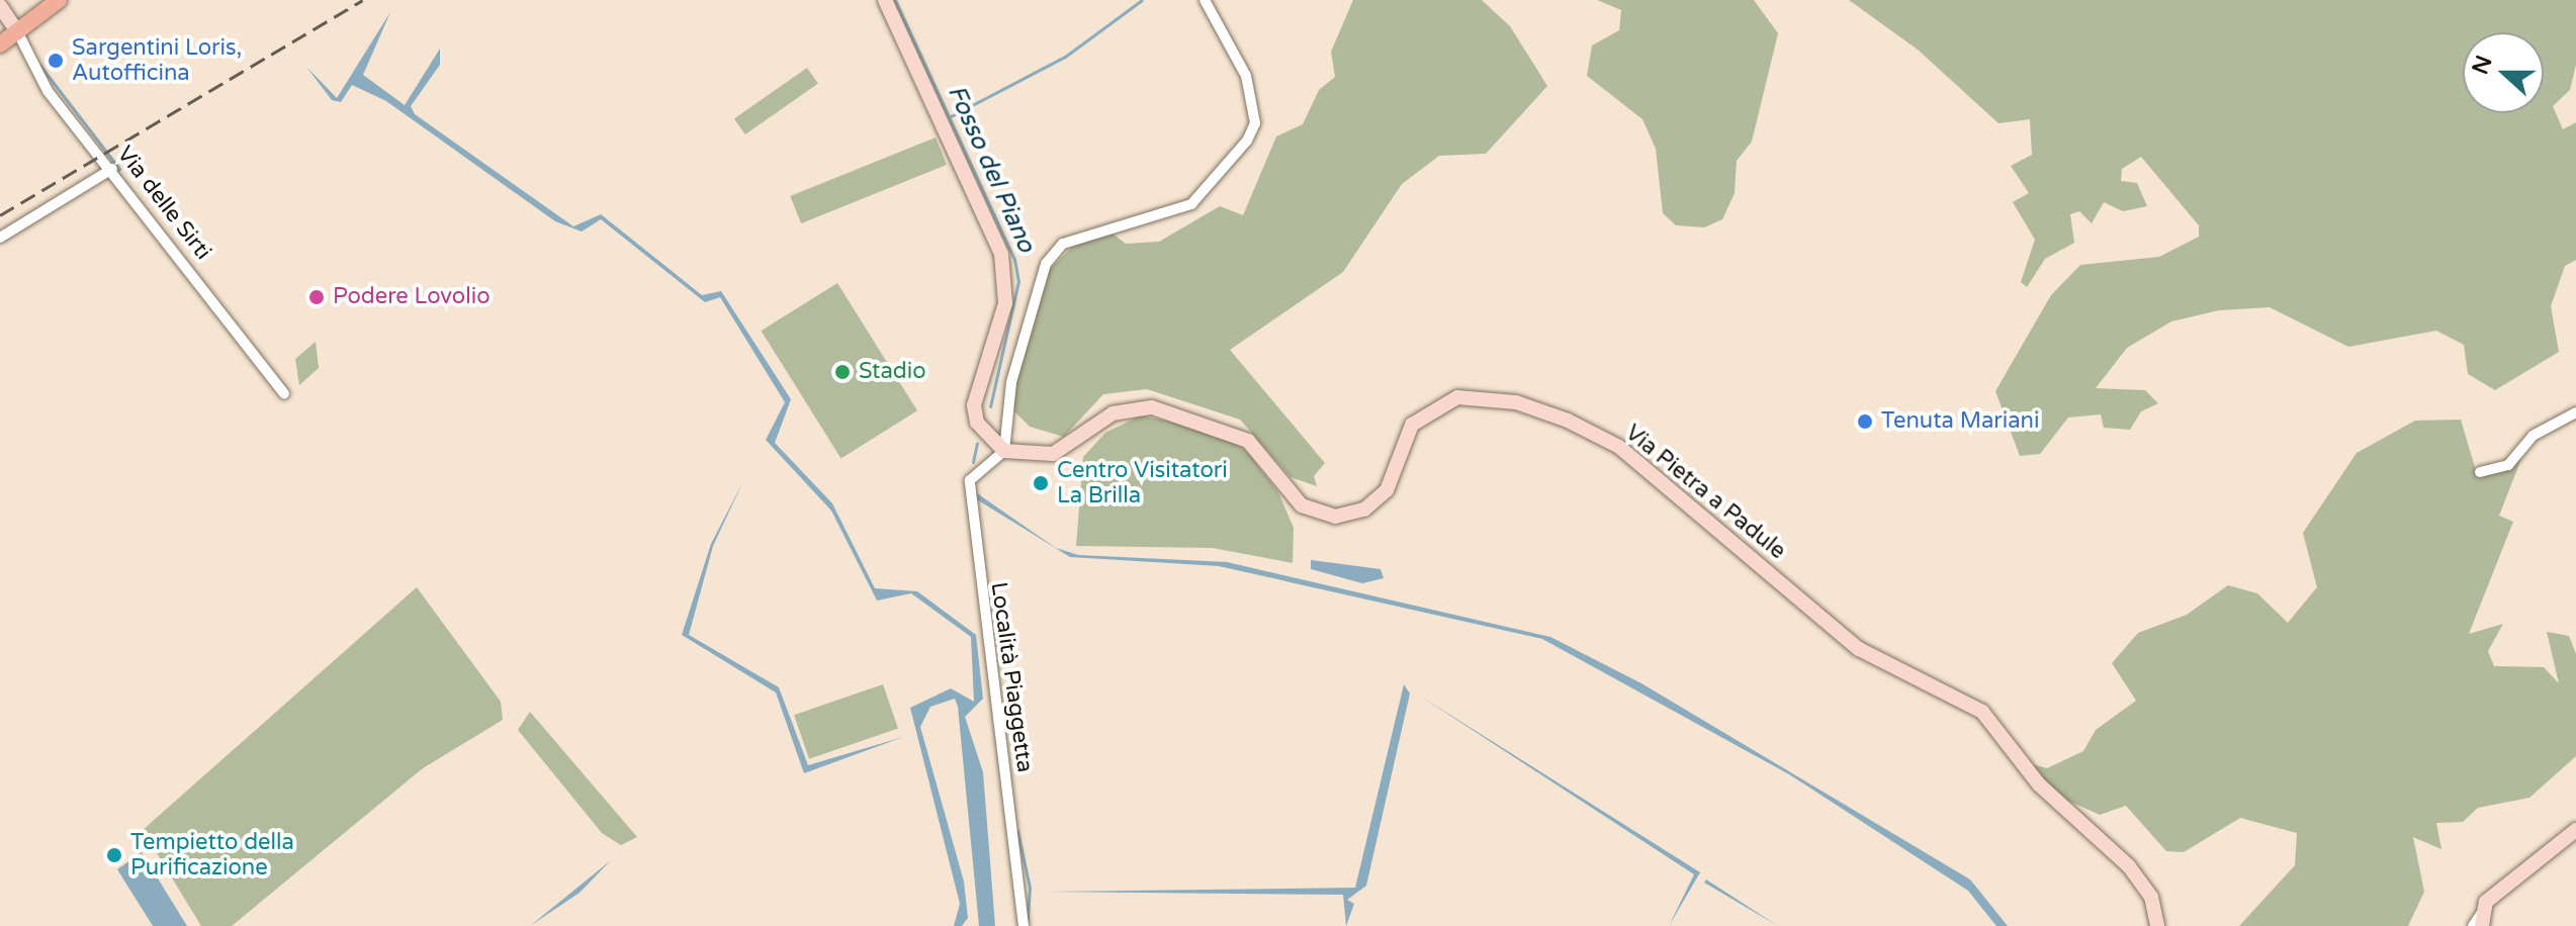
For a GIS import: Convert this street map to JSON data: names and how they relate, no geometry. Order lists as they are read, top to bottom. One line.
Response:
{"streets":{"street":["Via delle Sirti","Via Pietra a Padule","Località Piaggetta"]},"crossings":[["Via Pietra a Padule","Località Piaggetta"]],"water":["Fosso del Piano"],"places":["Sargentini Loris, Autofficina","Podere Lovolio","Stadio","Tenuta Mariani","Centro Visitatori La Brilla","Tempietto della Purificazione"],"north":"left"}
